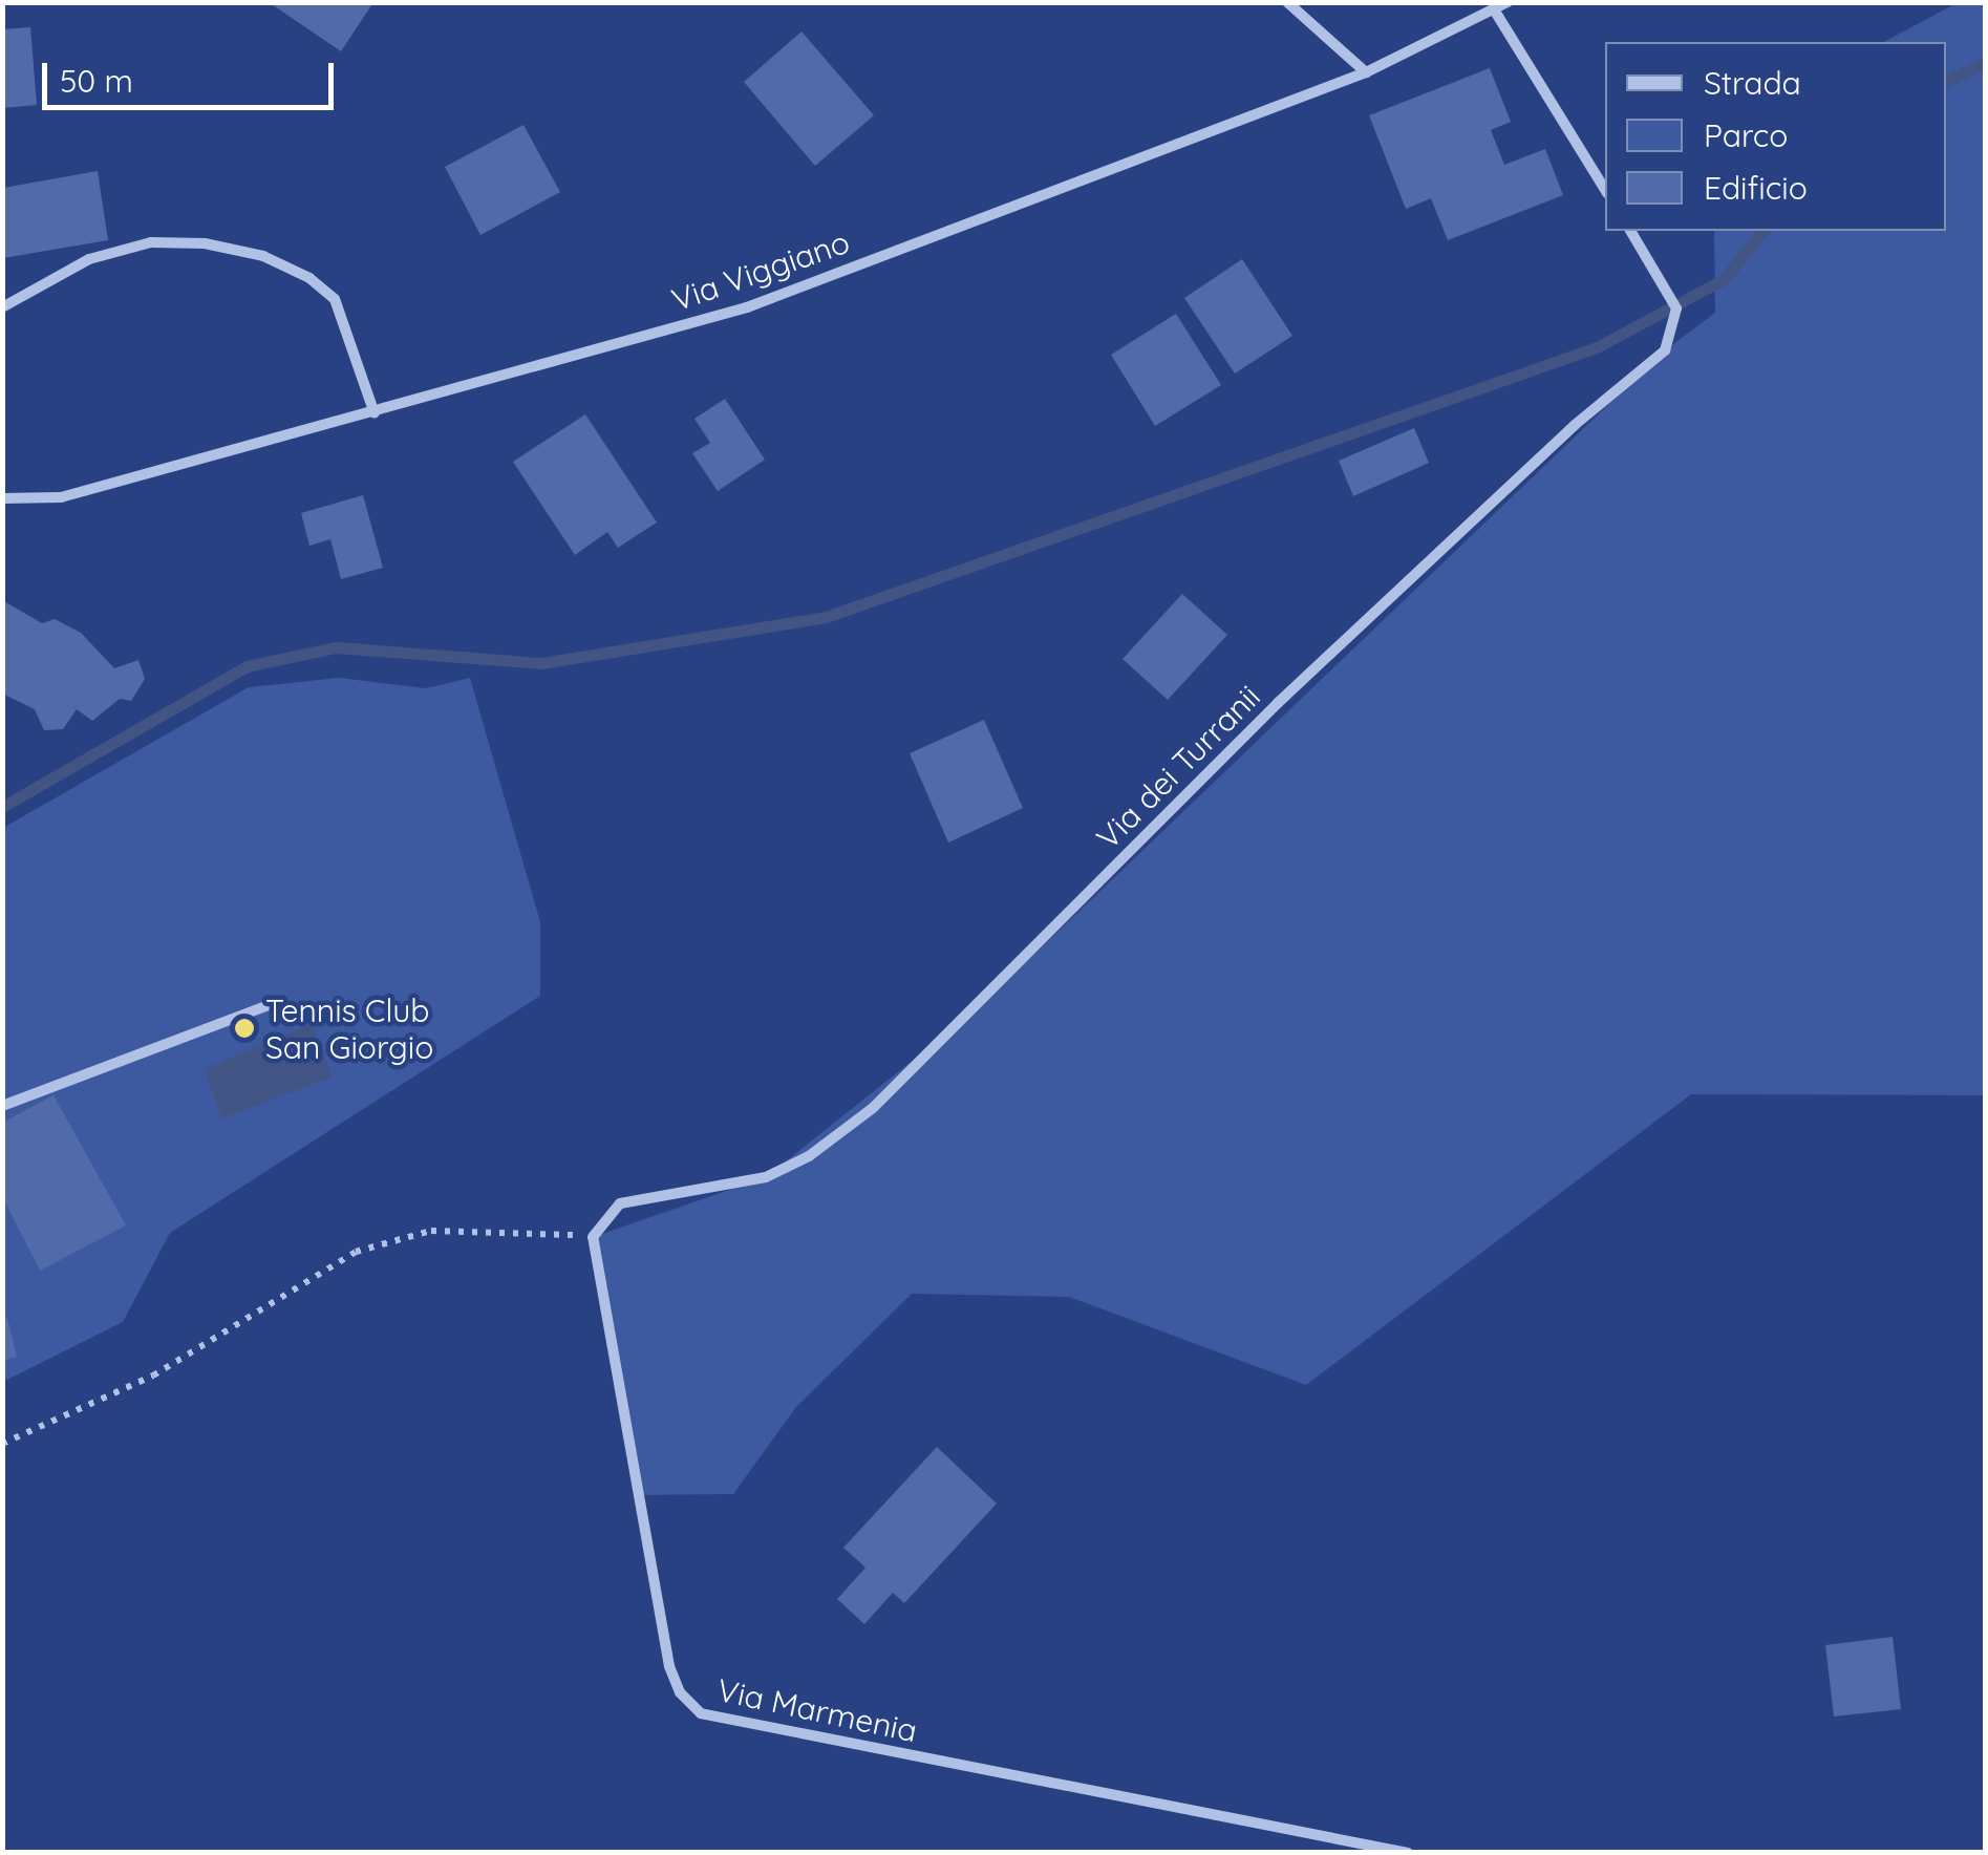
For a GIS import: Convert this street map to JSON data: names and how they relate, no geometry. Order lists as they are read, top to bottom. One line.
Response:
{"streets":{"street":["Via Viggiano","Via dei Turranii","Via Marmenia"]},"crossings":[["Via dei Turranii","Via Marmenia"]],"places":["Tennis Club San Giorgio"],"legend":["Strada","Parco","Edificio"],"scale_bar":"50 m"}
